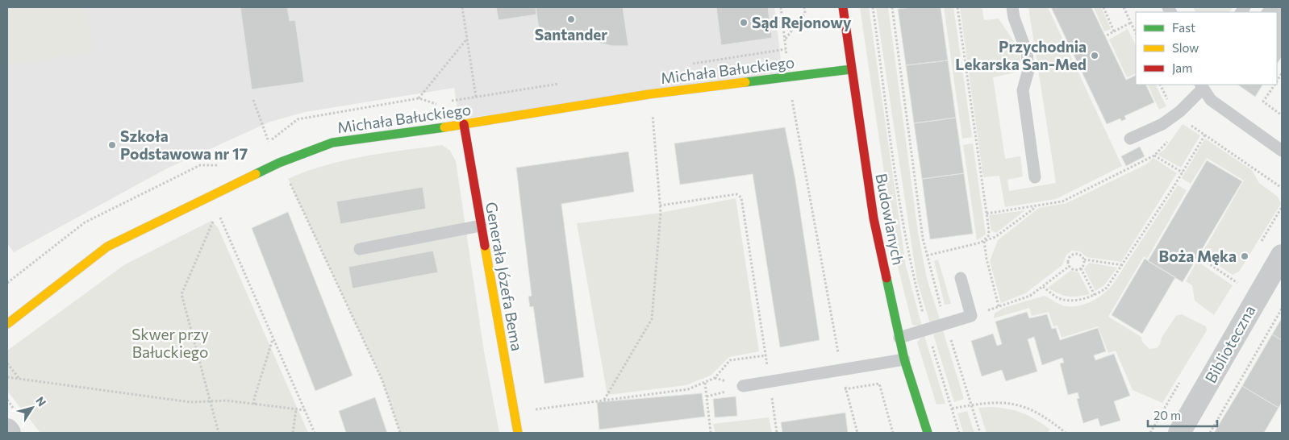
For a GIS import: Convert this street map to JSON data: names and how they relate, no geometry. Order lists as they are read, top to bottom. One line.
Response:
{"streets":{"street":["Michała Bałuckiego","Budowlanych","Generała Józefa Bema","Biblioteczna"]},"crossings":[["Michała Bałuckiego","Budowlanych"],["Michała Bałuckiego","Generała Józefa Bema"]],"parks":["Skwer przy Bałuckiego"],"places":["Santander","Sąd Rejonowy","Przychodnia Lekarska San-Med","Szkoła Podstawowa nr 17","Boża Męka"],"legend":["Fast","Slow","Jam"],"scale_bar":"20 m","north":"top right"}
